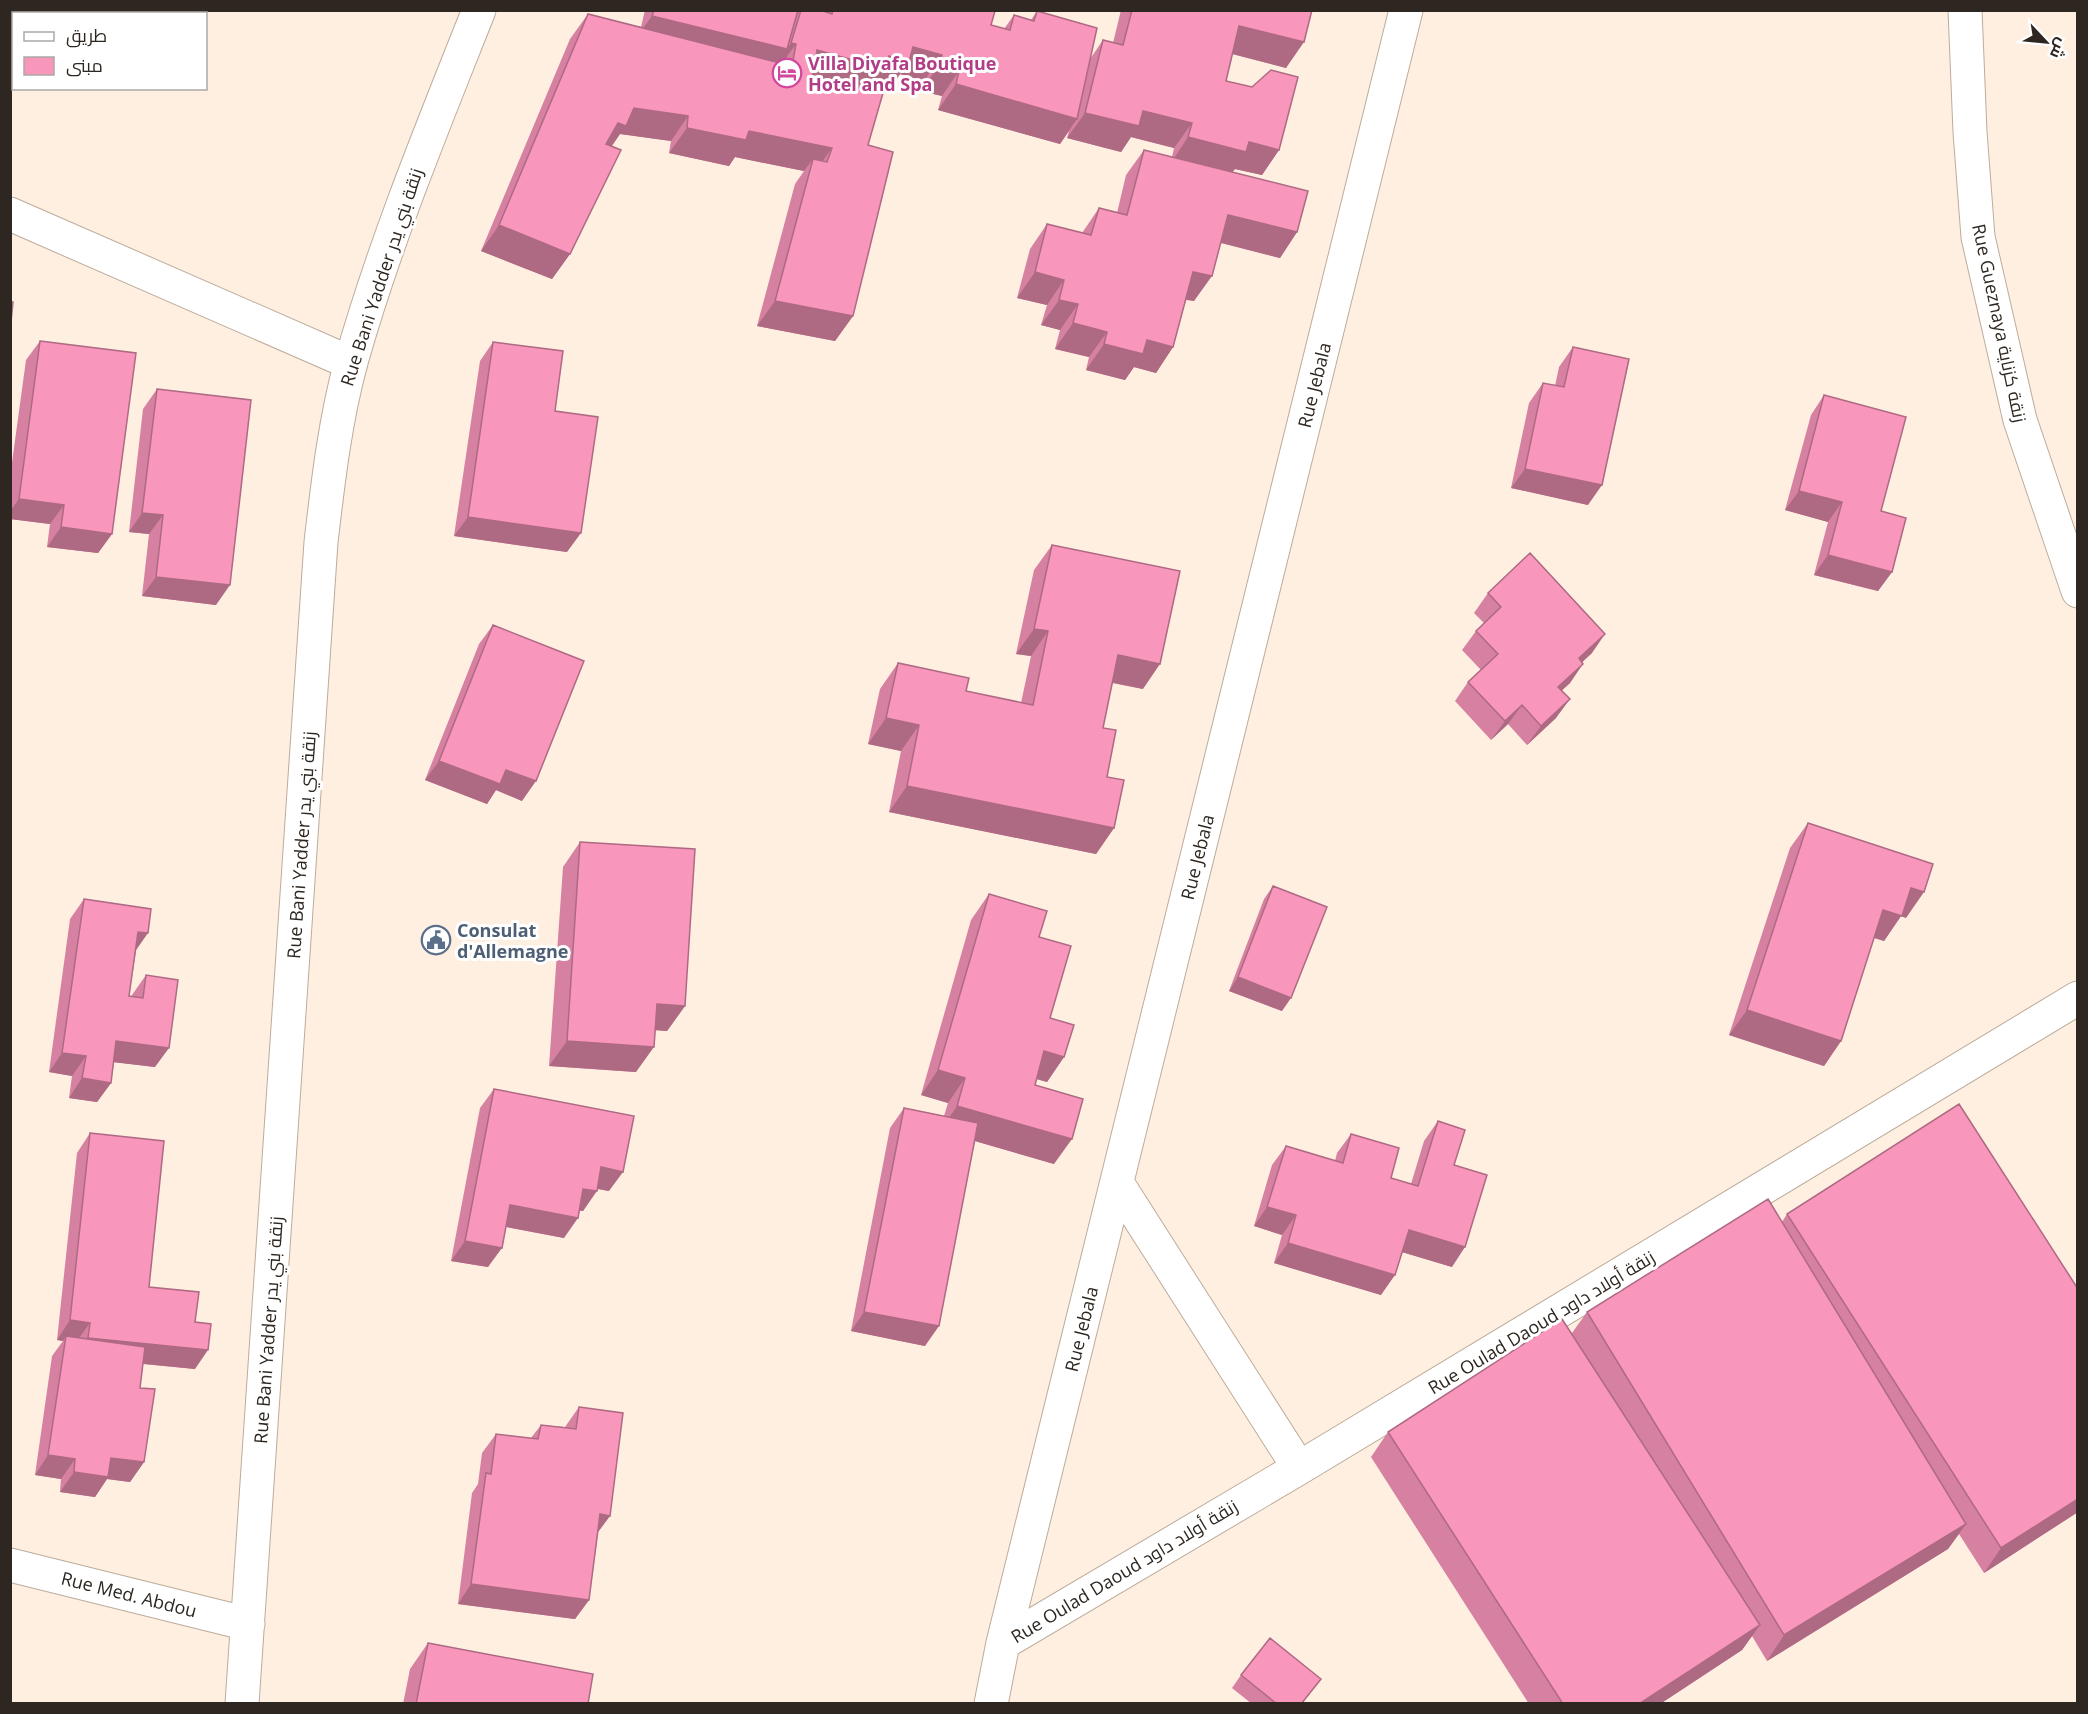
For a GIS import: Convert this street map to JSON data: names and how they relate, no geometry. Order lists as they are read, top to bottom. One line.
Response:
{"streets":{"street":["Rue Bani Yadder زنقة بني يدر","Rue Gueznaya زنقة كزناية","Rue Jebala","Rue Oulad Daoud زنقة أولاد داود","Rue Med. Abdou"]},"crossings":[["Rue Bani Yadder زنقة بني يدر","Rue Med. Abdou"],["Rue Jebala","Rue Oulad Daoud زنقة أولاد داود"]],"places":{"hotel":["Villa Diyafa Boutique Hotel and Spa"],"public building":["Consulat d'Allemagne"]},"legend":["طريق","مبنى"],"north":"bottom right"}
